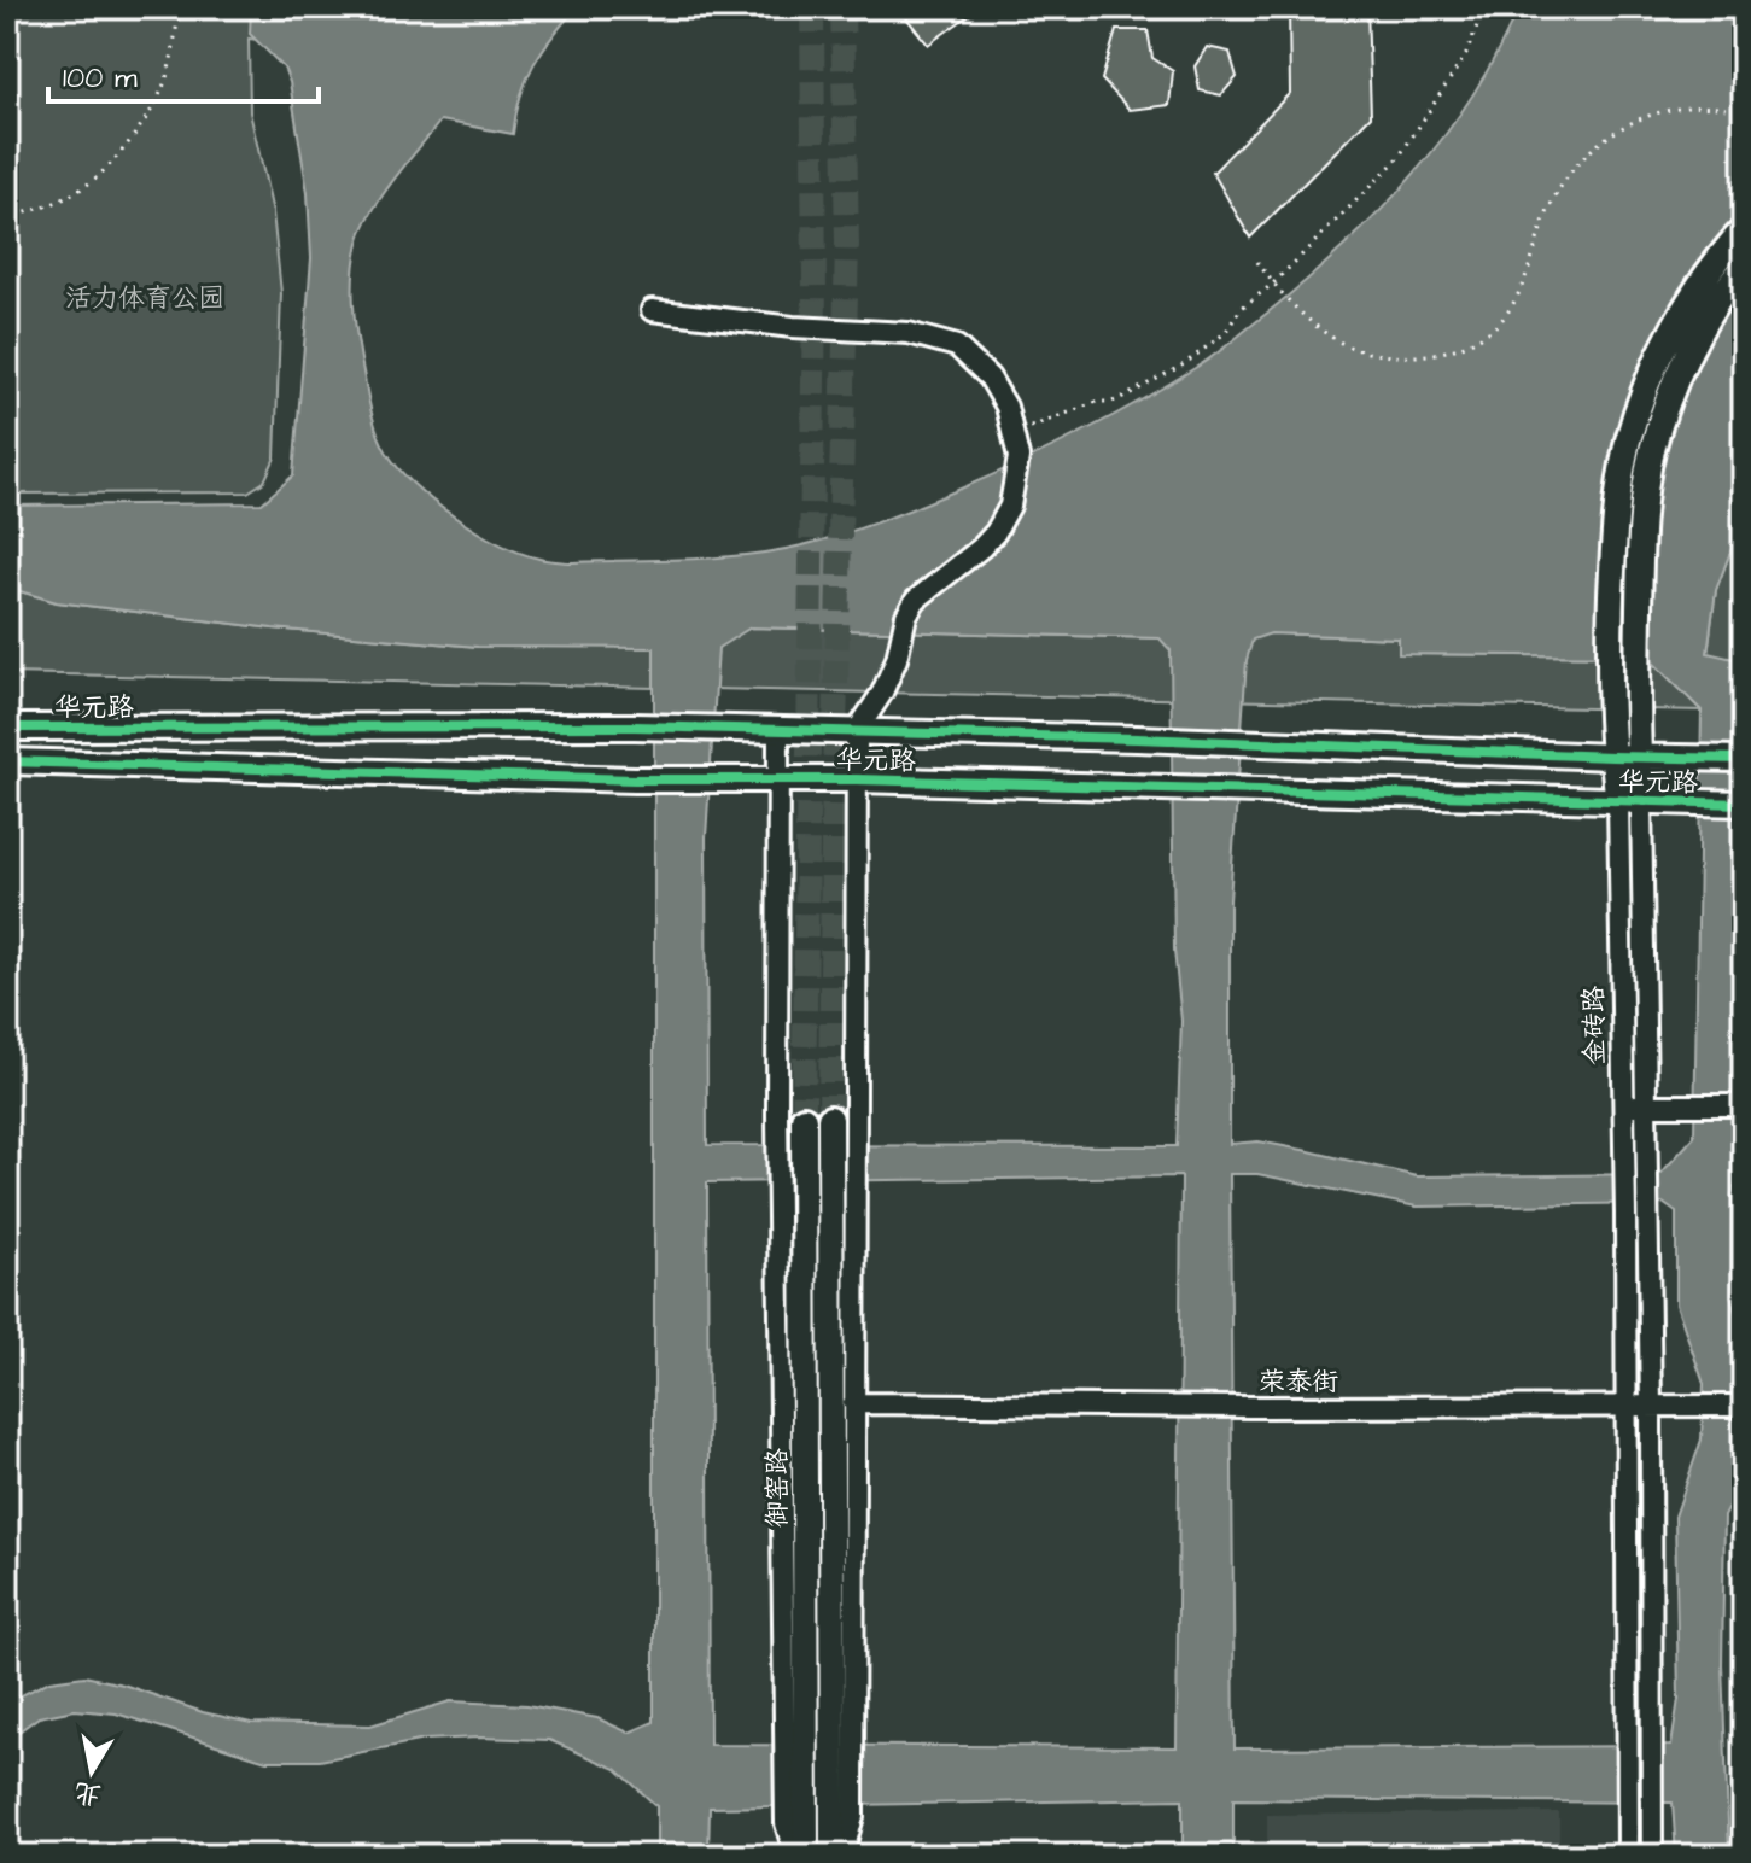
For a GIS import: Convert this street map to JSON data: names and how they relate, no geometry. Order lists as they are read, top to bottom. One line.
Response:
{"streets":{"main road":["华元路","金砖路","御窑路"],"street":["荣泰街"]},"crossings":[["华元路","金砖路"],["金砖路","荣泰街"]],"parks":["活力体育公园"],"scale_bar":"100 m","north":"bottom"}
